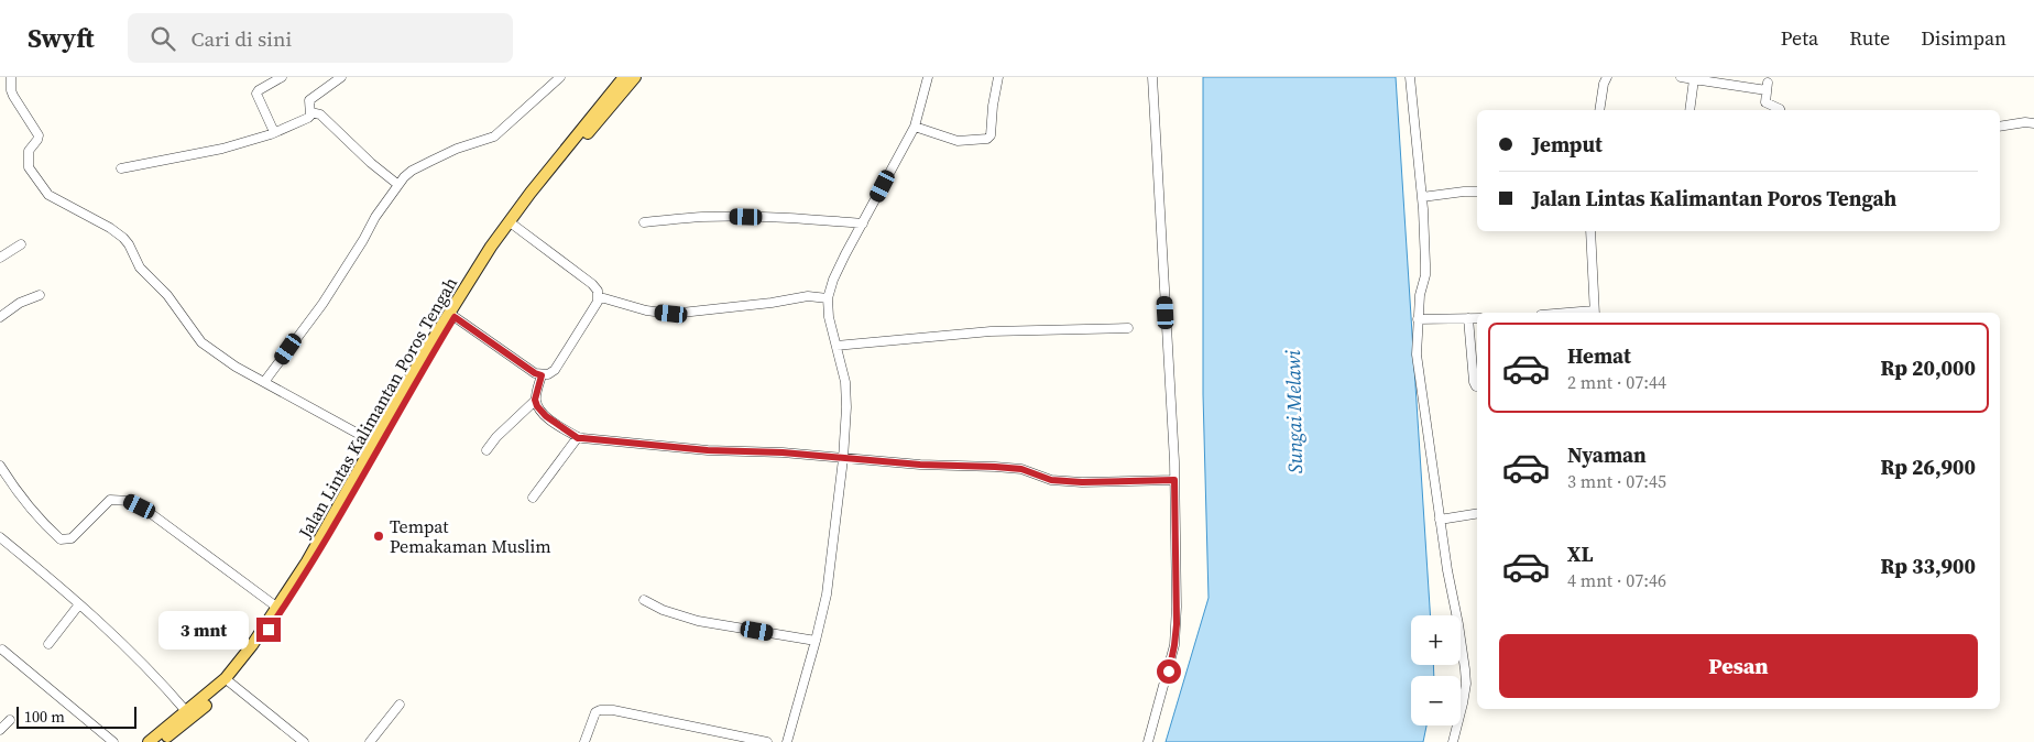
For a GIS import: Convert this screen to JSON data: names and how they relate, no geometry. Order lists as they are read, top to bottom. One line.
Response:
{"streets":{"main road":["Jalan Lintas Kalimantan Poros Tengah"]},"water":["Sungai Melawi"],"places":["Tempat Pemakaman Muslim"],"scale_bar":"100 m","page":{"header":"Swyft","search":"Cari di sini","nav":["Peta","Rute","Disimpan"],"banner":["Jemput","Jalan Lintas Kalimantan Poros Tengah"],"list":[{"name":"Hemat","note":"2 mnt · 07:44","value":"Rp 20,000"},{"name":"Nyaman","note":"3 mnt · 07:45","value":"Rp 26,900"},{"name":"XL","note":"4 mnt · 07:46","value":"Rp 33,900"}],"bubble":"3 mnt","map_buttons":["+","−"],"buttons":"Pesan","scale":"100 m"}}
